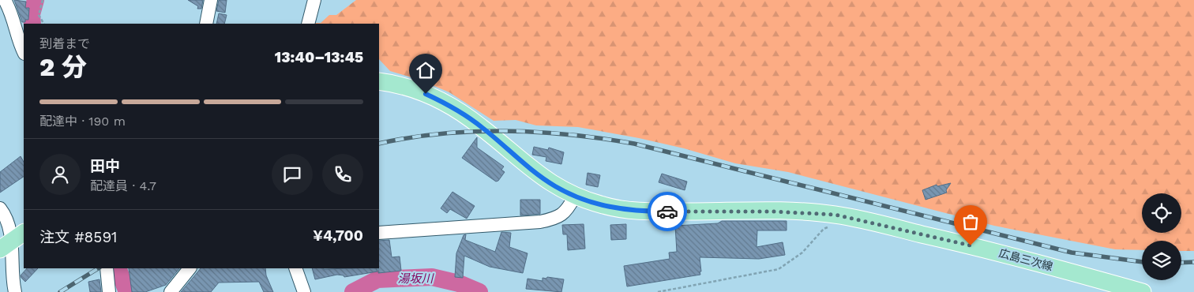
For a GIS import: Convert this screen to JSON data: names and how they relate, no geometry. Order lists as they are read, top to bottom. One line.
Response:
{"streets":{"main road":["広島三次線"]},"water":["湯坂川"],"page":{"heading":["2 分","到着まで","13:40–13:45"],"panel":["田中","配達員 · 4.7","注文 #8591","¥4,700"],"bar":"配達中 · 190 m"}}
